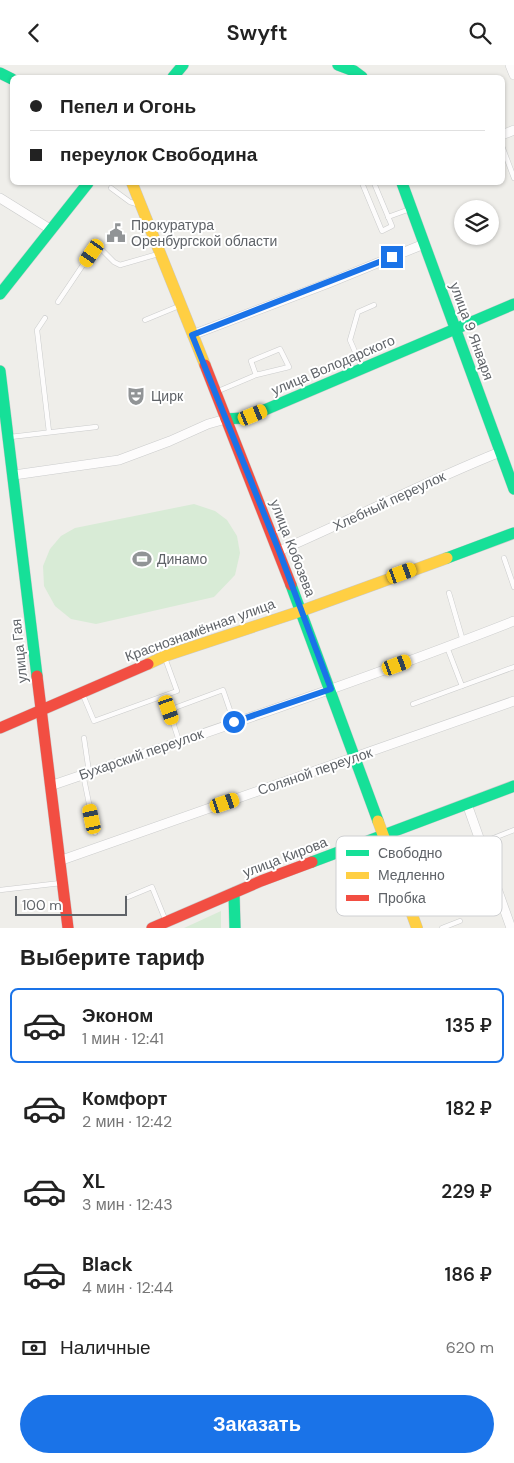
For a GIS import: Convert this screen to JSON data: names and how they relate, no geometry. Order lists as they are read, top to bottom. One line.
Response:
{"streets":{"main road":["улица 9 Января","улица Володарского","улица Кобозева","Краснознамённая улица","улица Гая","улица Кирова"],"street":["Хлебный переулок","Бухарский переулок","Соляной переулок"]},"crossings":[["улица 9 Января","улица Володарского"],["улица 9 Января","Хлебный переулок"],["улица Володарского","улица Кобозева"],["улица Володарского","улица Гая"],["Хлебный переулок","улица Кобозева"],["улица Кобозева","Краснознамённая улица"],["улица Кобозева","Бухарский переулок"],["улица Кобозева","Соляной переулок"],["улица Кобозева","улица Кирова"],["Краснознамённая улица","улица Гая"],["улица Гая","Бухарский переулок"],["улица Гая","Соляной переулок"]],"places":{"public building":["Прокуратура Оренбургской области"],"theatre":["Цирк"],"sports":["Динамо"]},"legend":["Свободно","Медленно","Пробка"],"scale_bar":"100 m","page":{"header":"Swyft","banner":["Пепел и Огонь","переулок Свободина"],"scale":"100 m","heading":"Выберите тариф","list":[{"name":"Эконом","note":"1 мин · 12:41","value":"135 ₽"},{"name":"Комфорт","note":"2 мин · 12:42","value":"182 ₽"},{"name":"XL","note":"3 мин · 12:43","value":"229 ₽"},{"name":"Black","note":"4 мин · 12:44","value":"186 ₽"}],"pay":["Наличные","620 m"],"buttons":"Заказать"}}
